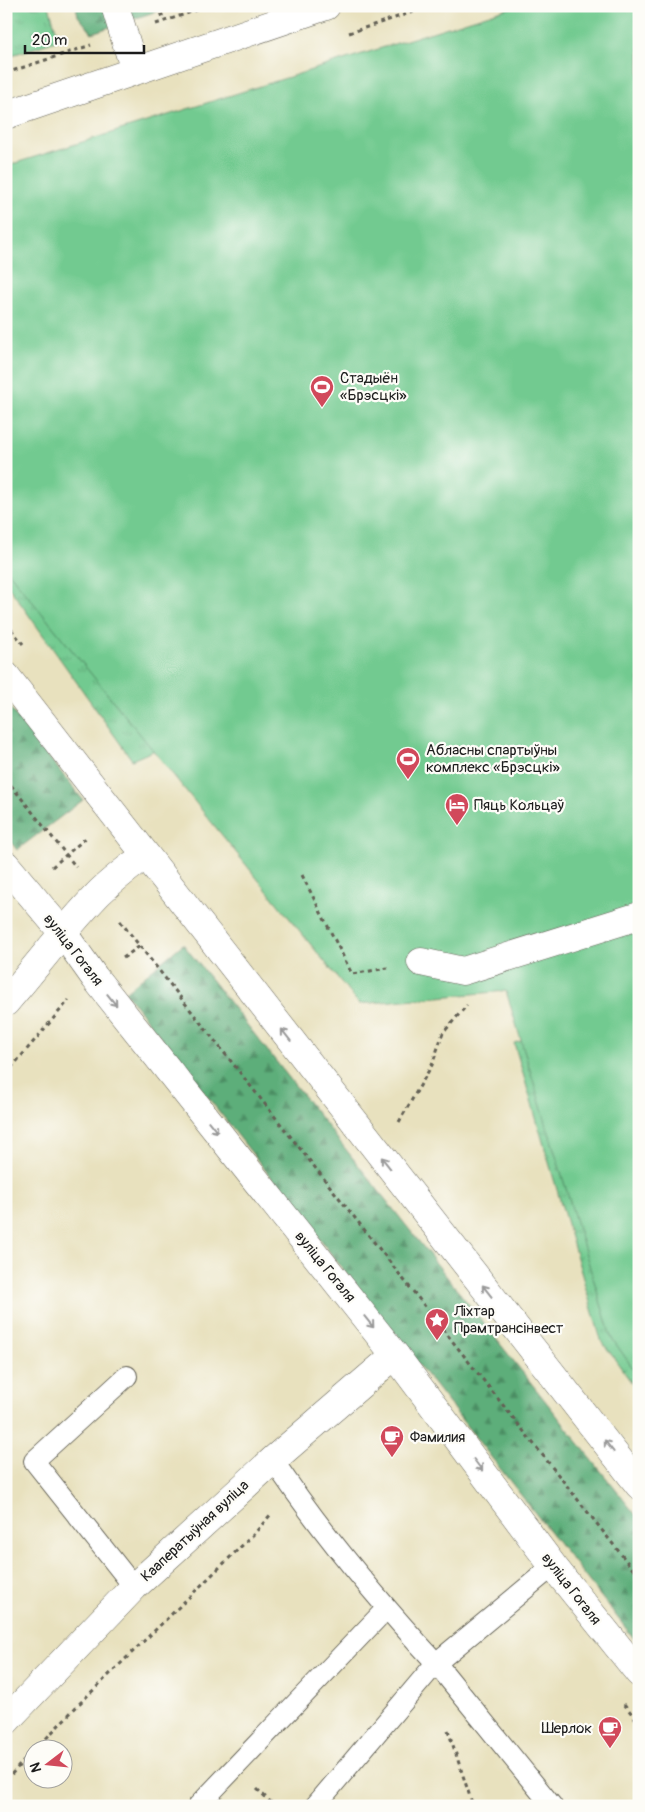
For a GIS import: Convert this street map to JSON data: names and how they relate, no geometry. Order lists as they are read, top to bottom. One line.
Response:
{"streets":{"main road":["вуліца Гогаля","Кааператыўная вуліца"]},"crossings":[["вуліца Гогаля","Кааператыўная вуліца"]],"places":{"sports":["Стадыён «Брэсцкі»","Абласны спартыўны комплекс «Брэсцкі»"],"hotel":["Пяць Кольцаў"],"place":["Ліхтар Прамтрансінвест"],"cafe":["Фамилия","Шерлок"]},"scale_bar":"20 m","north":"left"}
